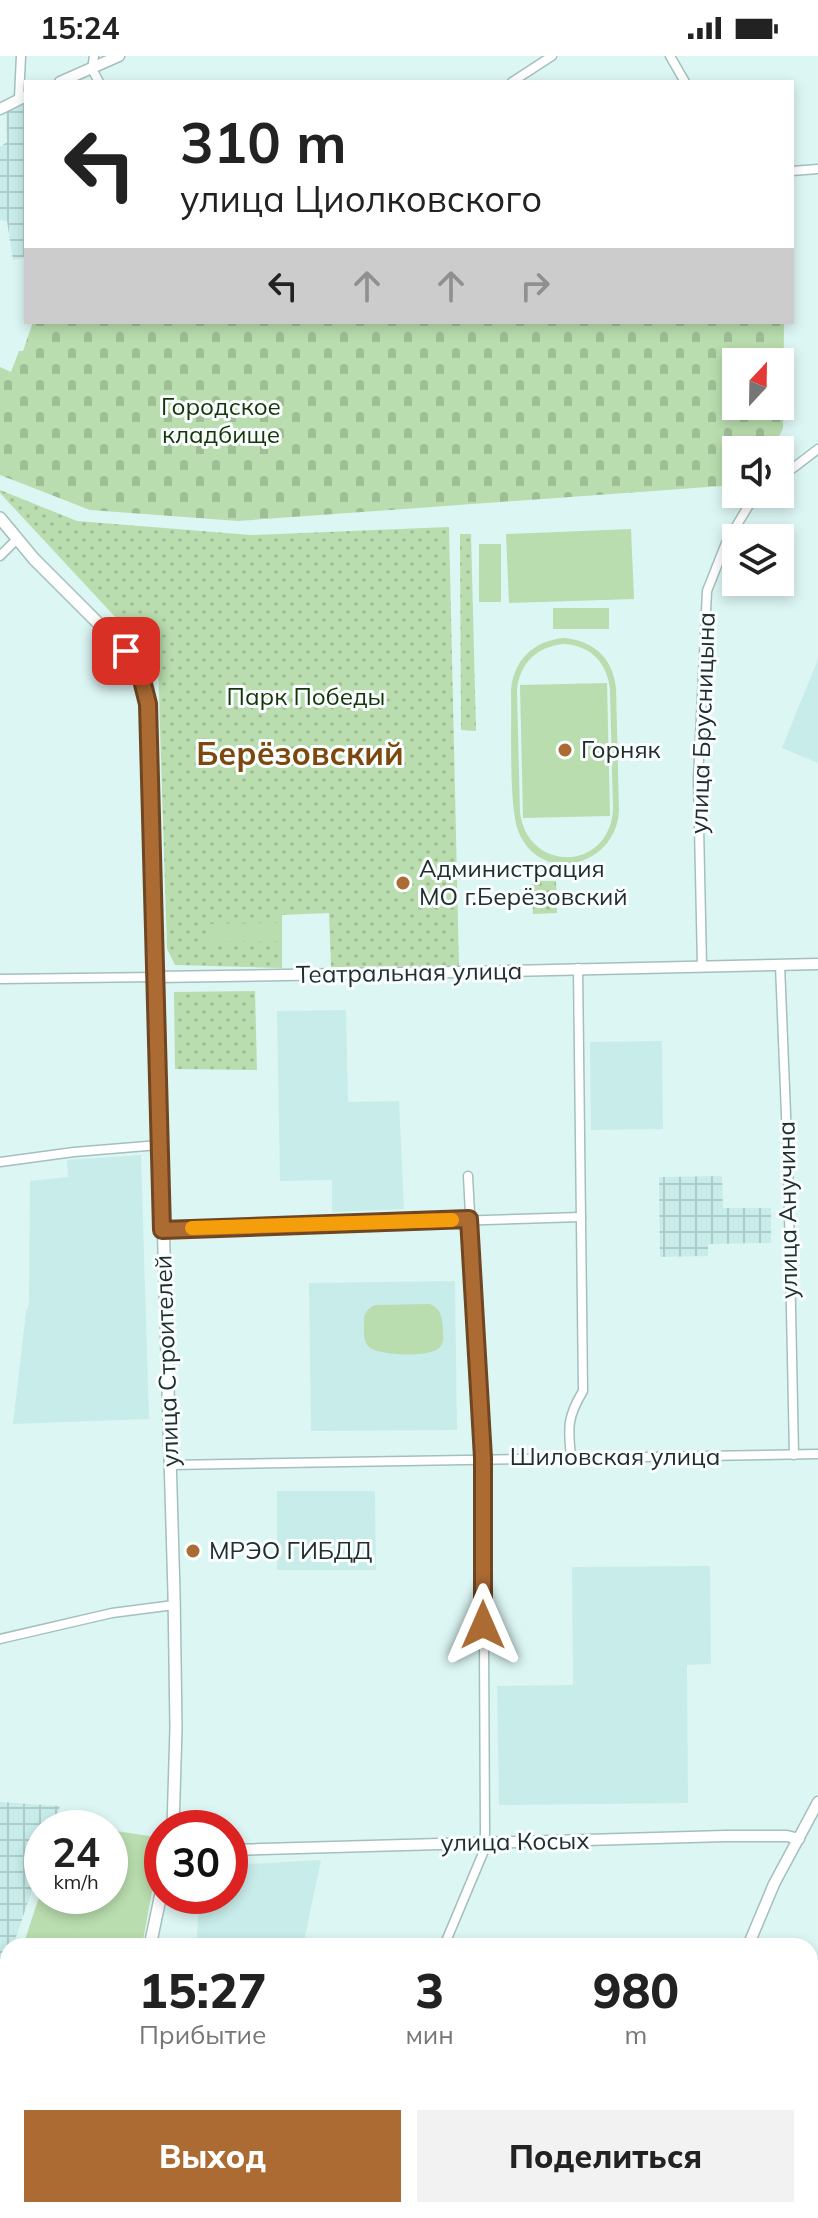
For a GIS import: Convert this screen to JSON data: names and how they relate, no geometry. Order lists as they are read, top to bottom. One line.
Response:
{"streets":{"main road":["улица Строителей"],"street":["улица Брусницына","Театральная улица","улица Анучина","Шиловская улица","улица Косых"]},"crossings":[["улица Брусницына","Театральная улица"],["Театральная улица","улица Анучина"],["Театральная улица","улица Строителей"],["улица Анучина","Шиловская улица"],["улица Строителей","Шиловская улица"]],"districts":["Берёзовский"],"parks":["Городское кладбище","Парк Победы"],"places":["Горняк","Администрация МО г.Берёзовский","МРЭО ГИБДД"],"north":"top","page":{"status":"15:24","turn":["310 m","улица Циолковского"],"speed":"24 km/h","limit":"30","eta":["15:27","Прибытие","3","мин","980","m"],"buttons":["Выход","Поделиться"]}}
